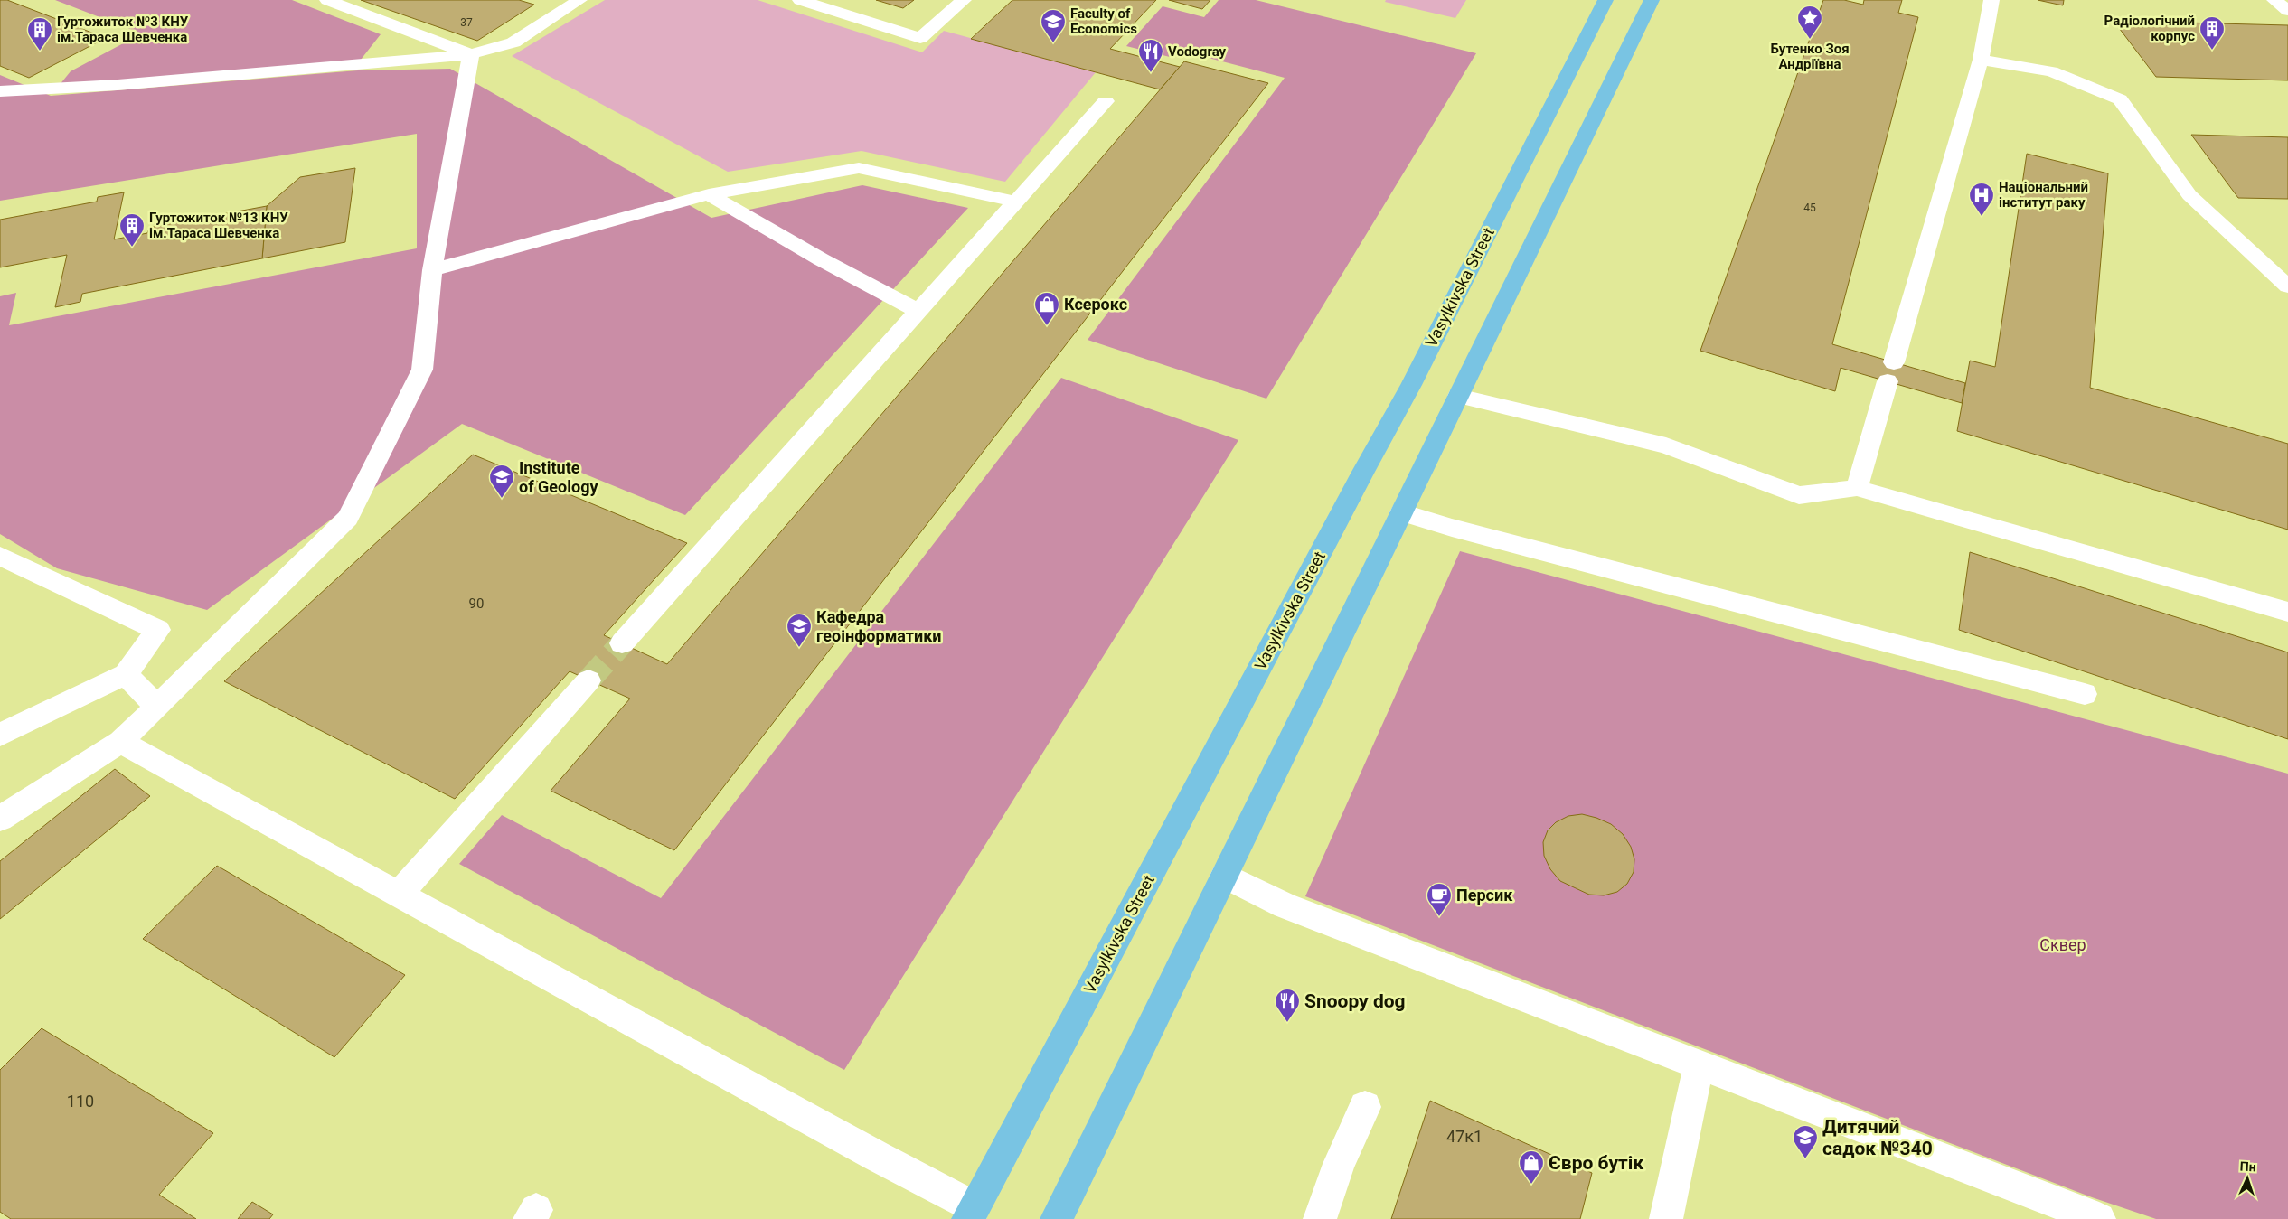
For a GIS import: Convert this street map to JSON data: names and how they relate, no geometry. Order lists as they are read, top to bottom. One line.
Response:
{"streets":{"main road":["Vasylkivska Street"]},"parks":["Сквер"],"places":{"place":["Бутенко Зоя Андріївна"],"school or university":["Faculty of Economics","Institute of Geology","Кафедра геоінформатики","Дитячий садок №340"],"building":["Радіологічний корпус","Гуртожиток №3 КНУ ім.Тараса Шевченка","Гуртожиток №13 КНУ ім.Тараса Шевченка"],"restaurant":["Vodogray","Snoopy dog"],"hospital":["Національний інститут раку"],"shop":["Ксерокс","Євро бутік"],"cafe":["Персик"]},"house_numbers":["37","45","90","110","47к1"],"north":"top"}
